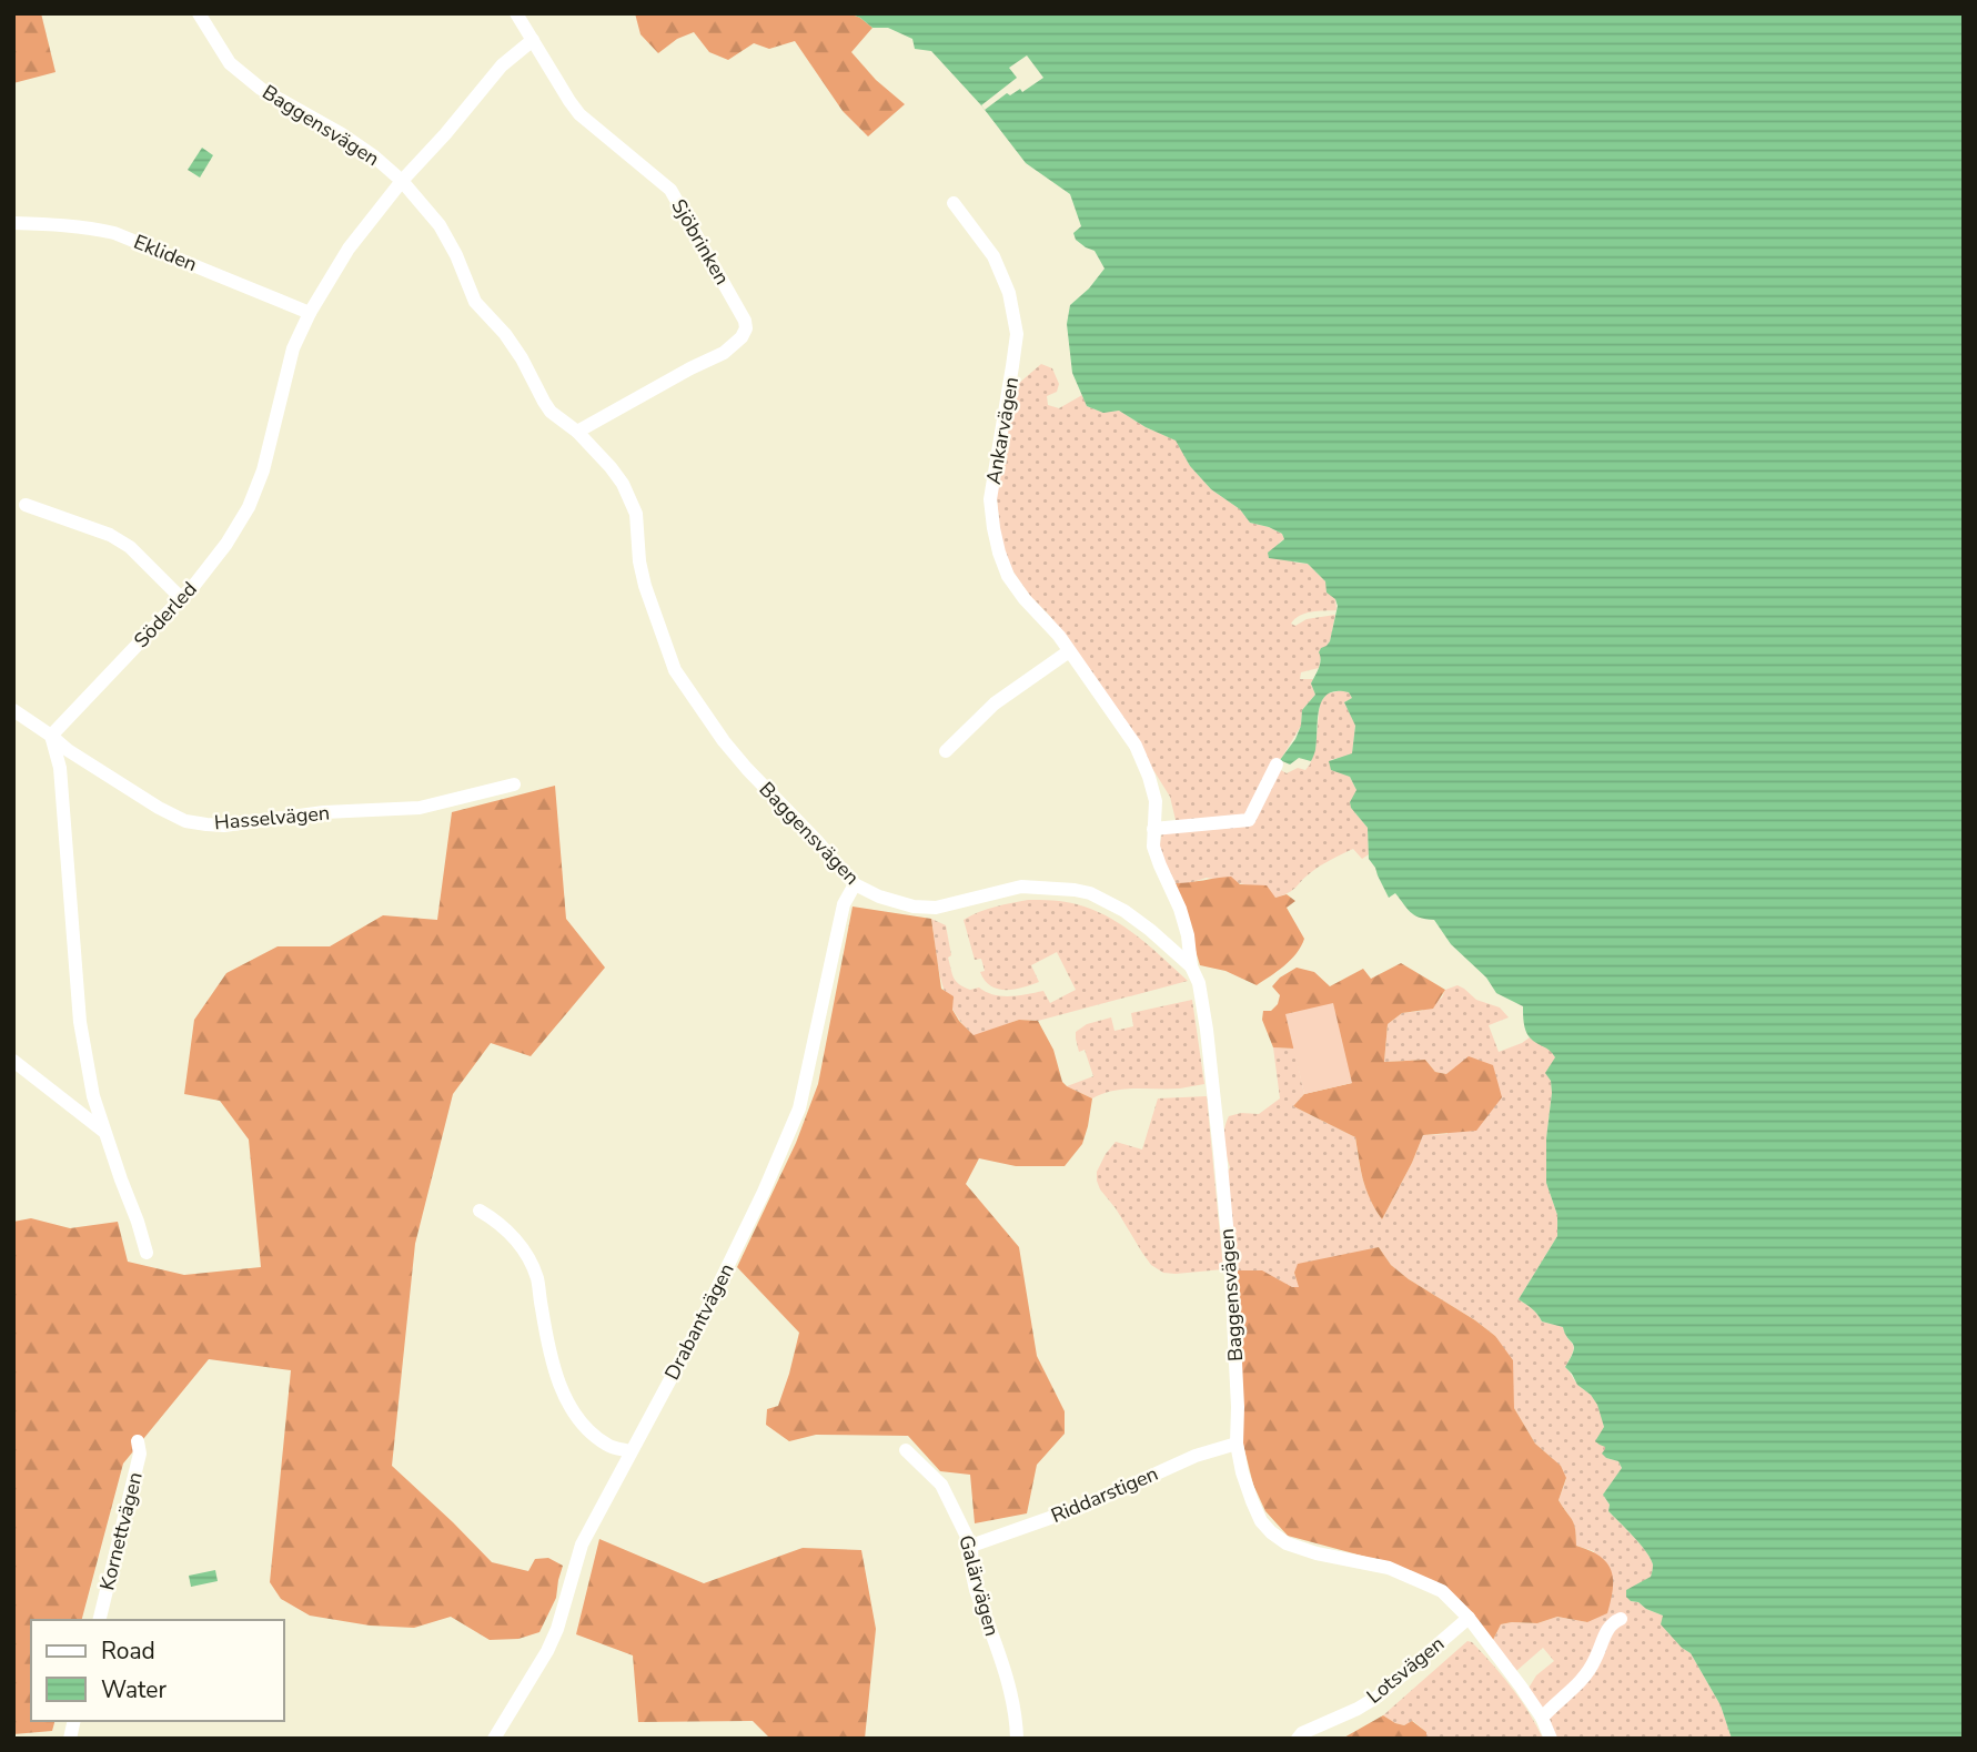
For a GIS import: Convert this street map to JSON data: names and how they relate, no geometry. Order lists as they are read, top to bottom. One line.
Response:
{"streets":{"street":["Baggensvägen","Sjöbrinken","Ekliden","Ankarvägen","Söderled","Hasselvägen","Drabantvägen","Riddarstigen","Kornettvägen","Galärvägen","Lotsvägen"]},"crossings":[["Baggensvägen","Sjöbrinken"],["Baggensvägen","Ankarvägen"],["Baggensvägen","Söderled"],["Baggensvägen","Drabantvägen"],["Baggensvägen","Riddarstigen"],["Baggensvägen","Lotsvägen"],["Sjöbrinken","Söderled"],["Ekliden","Söderled"],["Söderled","Hasselvägen"],["Riddarstigen","Galärvägen"]],"legend":["Road","Water"]}
